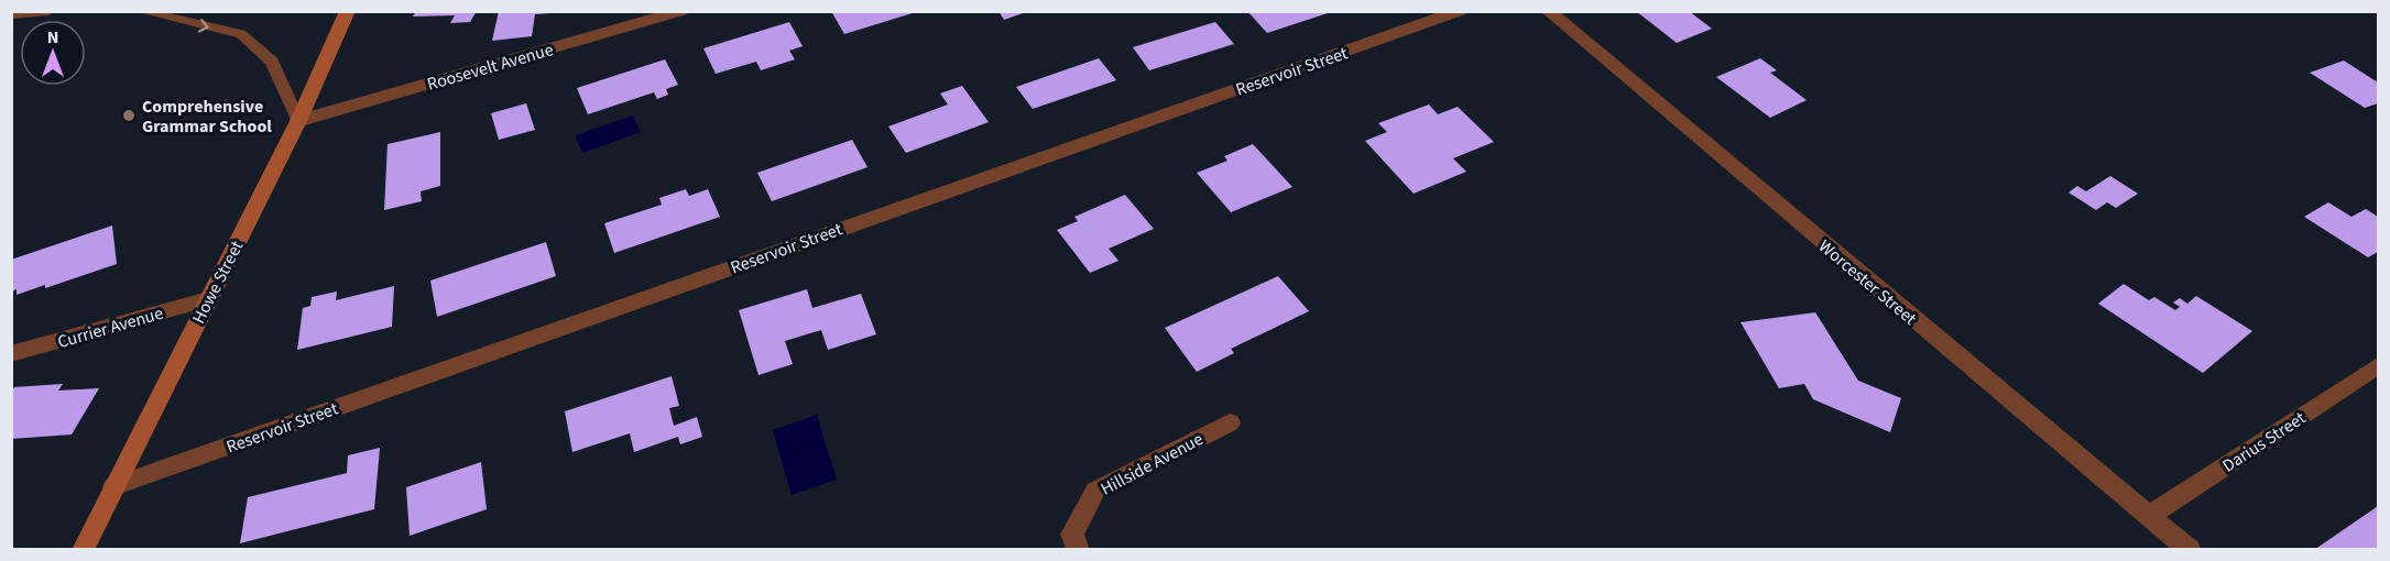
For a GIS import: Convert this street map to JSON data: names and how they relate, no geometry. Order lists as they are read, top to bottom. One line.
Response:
{"streets":{"main road":["Howe Street"],"street":["Roosevelt Avenue","Reservoir Street","Worcester Street","Currier Avenue","Darius Street","Hillside Avenue"]},"crossings":[["Roosevelt Avenue","Howe Street"],["Reservoir Street","Howe Street"],["Howe Street","Currier Avenue"],["Worcester Street","Darius Street"]],"places":["Comprehensive Grammar School"],"north":"top"}
